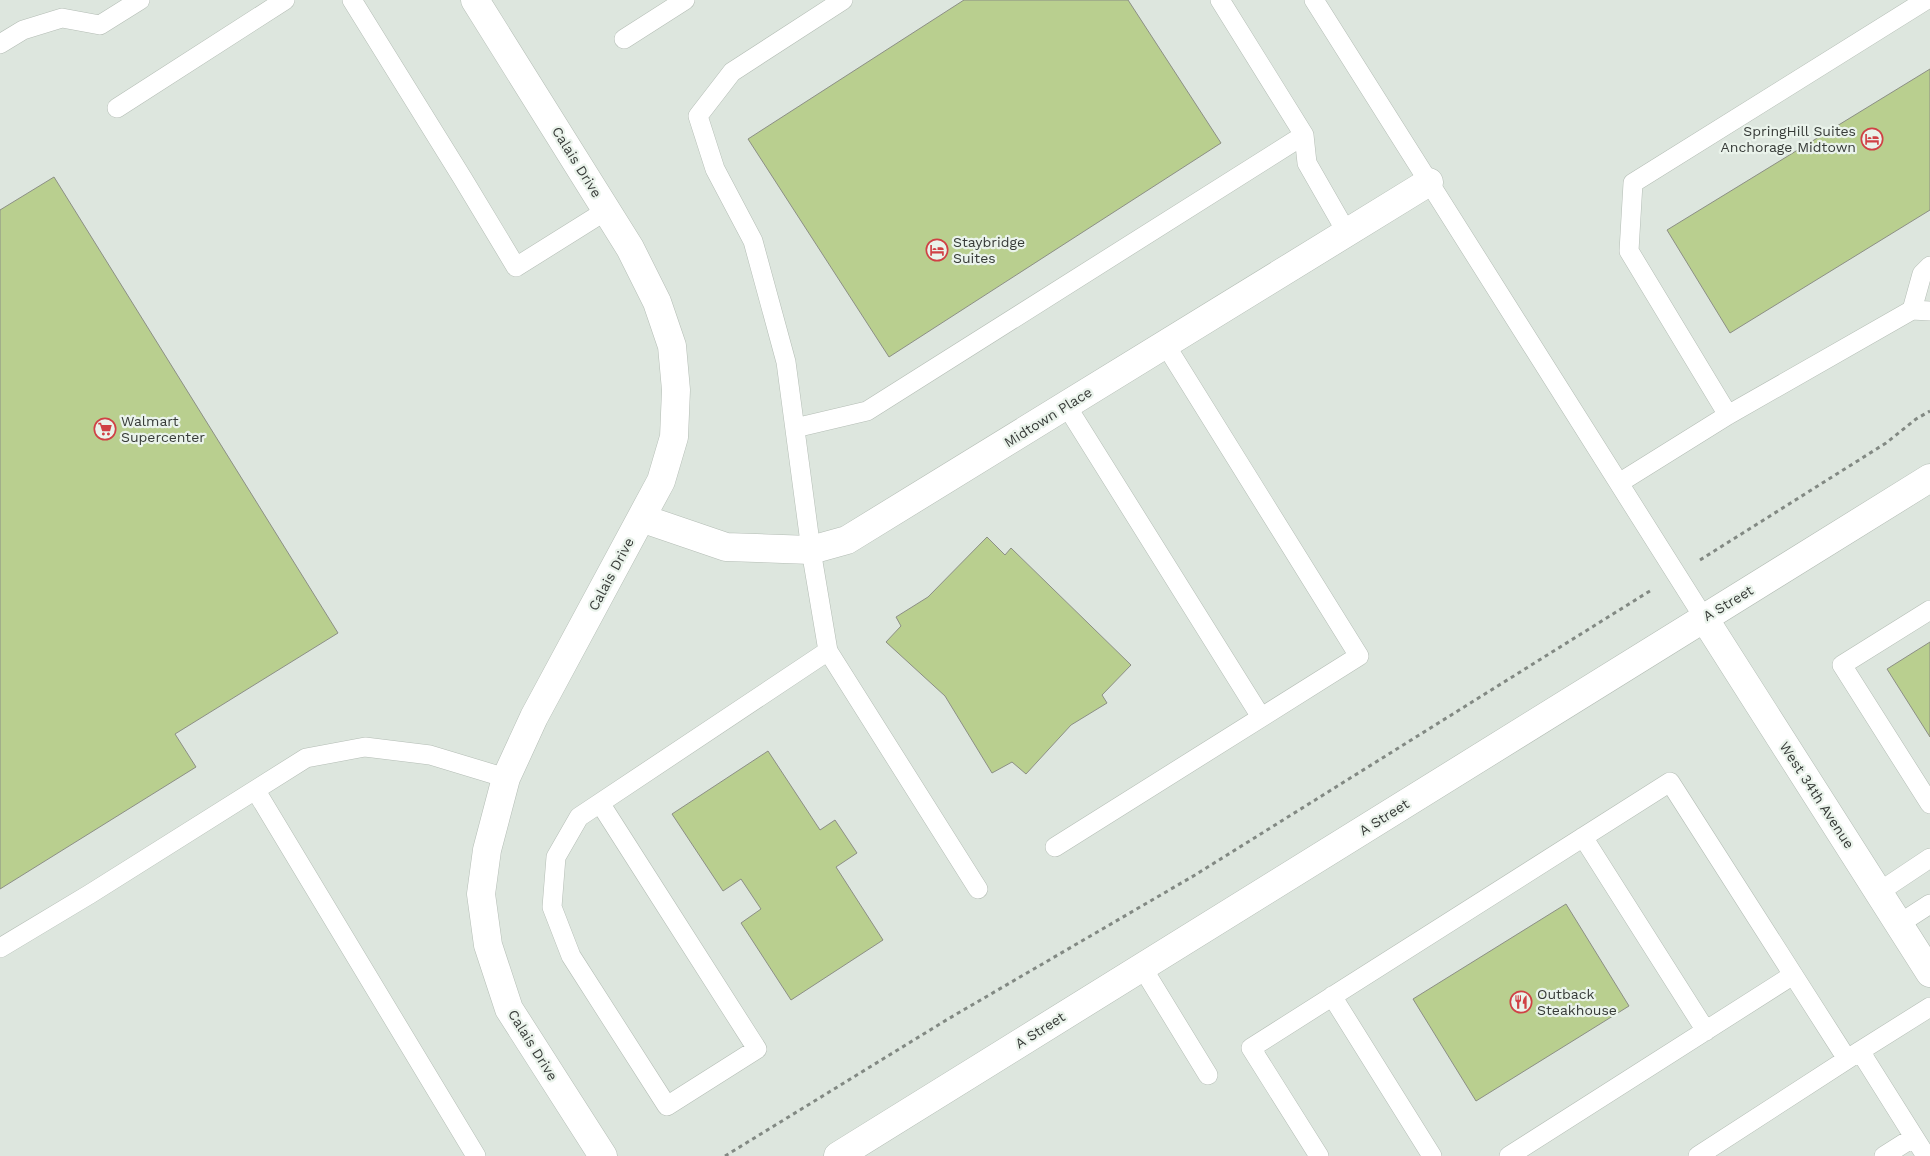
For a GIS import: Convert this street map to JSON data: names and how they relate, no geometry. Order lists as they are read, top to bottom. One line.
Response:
{"streets":{"street":["Calais Drive","Midtown Place","A Street","West 34th Avenue"]},"crossings":[["Calais Drive","Midtown Place"],["A Street","West 34th Avenue"]],"places":{"hotel":["SpringHill Suites Anchorage Midtown","Staybridge Suites"],"supermarket":["Walmart Supercenter"],"restaurant":["Outback Steakhouse"]}}
